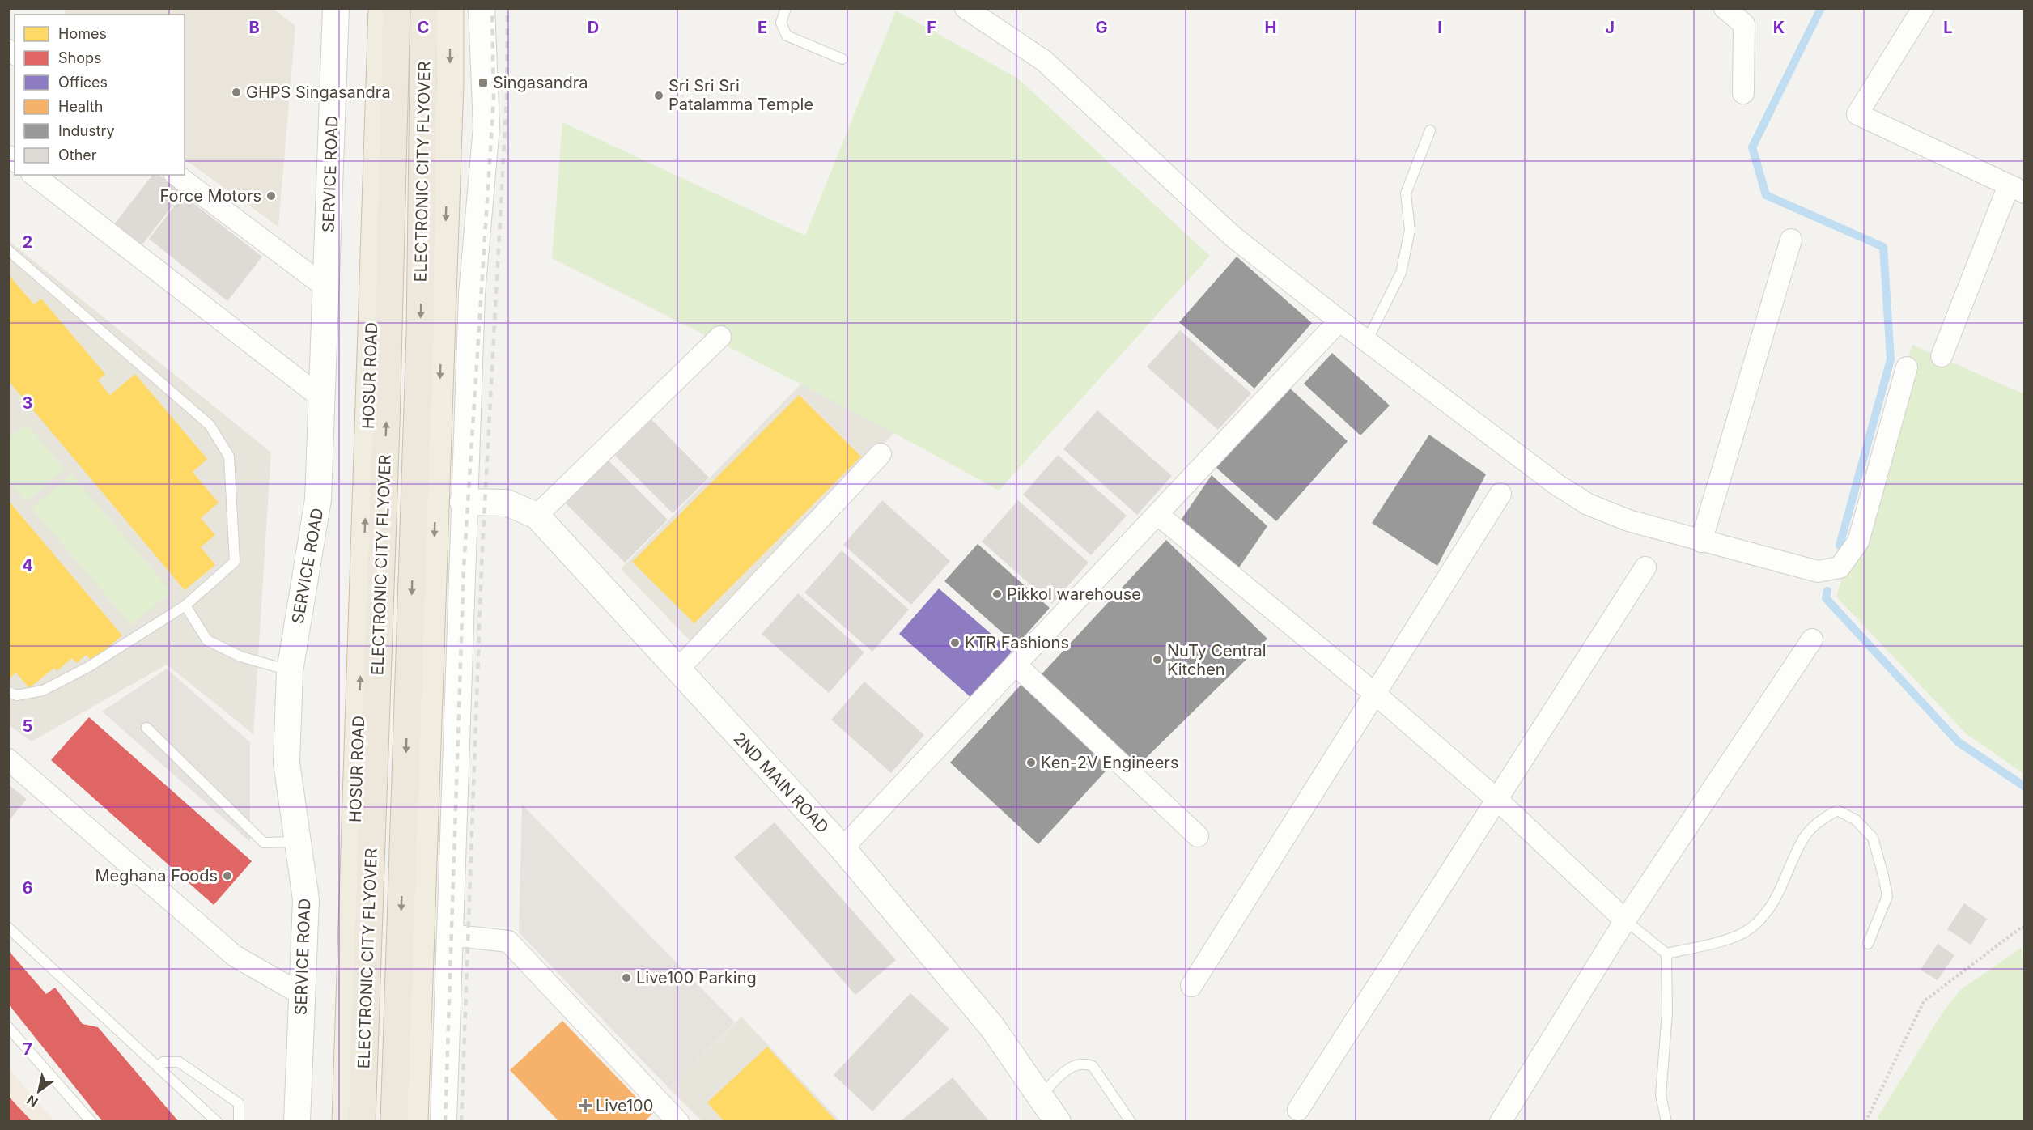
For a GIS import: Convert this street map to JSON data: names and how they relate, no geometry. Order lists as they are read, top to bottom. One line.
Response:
{"streets":{"highway":["ELECTRONIC CITY FLYOVER","HOSUR ROAD"],"street":["SERVICE ROAD","2ND MAIN ROAD"]},"places":{"transit":["Singasandra"],"other":["GHPS Singasandra","Sri Sri Sri Patalamma Temple","Force Motors","Pikkol warehouse","KTR Fashions","NuTy Central Kitchen","Ken-2V Engineers","Meghana Foods","Live100 Parking"],"health":["Live100"]},"legend":["Homes","Shops","Offices","Health","Industry","Other"],"north":"bottom left","grid":{"columns":["B","C","D","E","F","G","H","I","J","K","L"],"rows":["2","3","4","5","6","7"]}}
